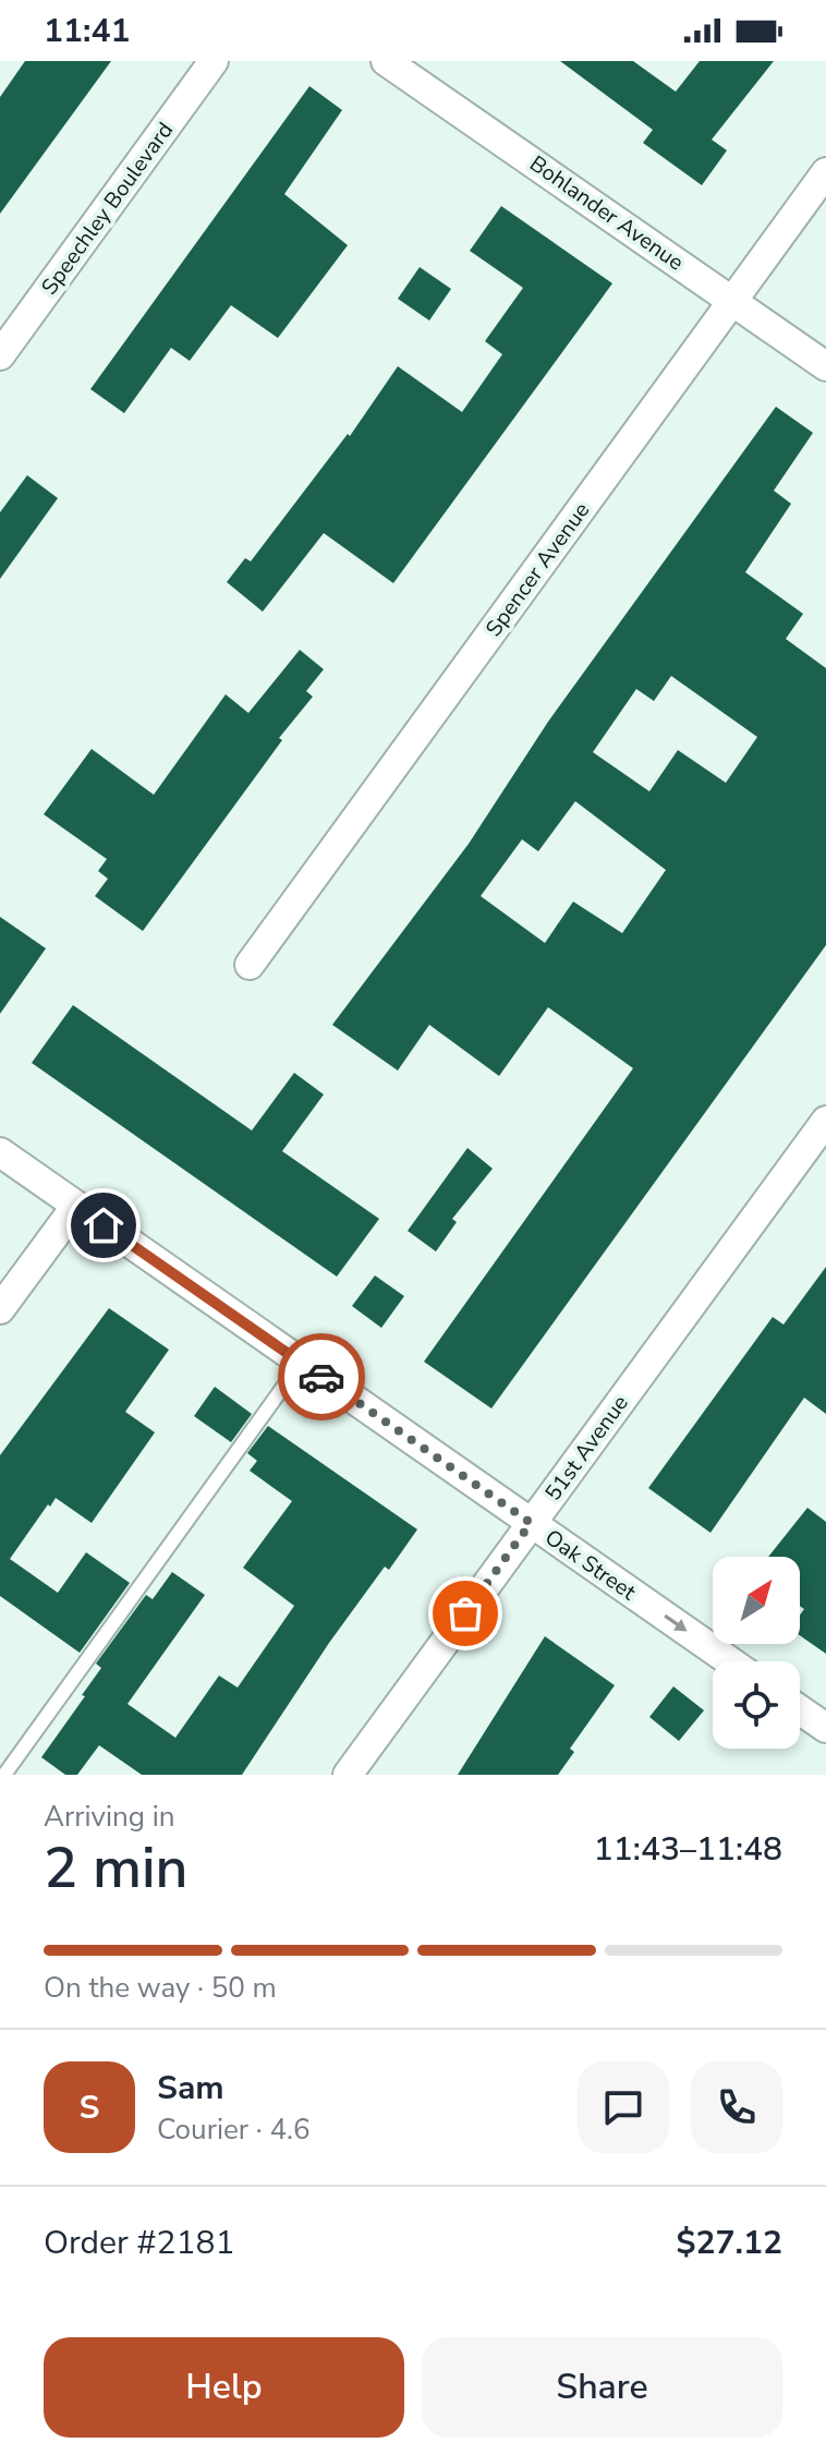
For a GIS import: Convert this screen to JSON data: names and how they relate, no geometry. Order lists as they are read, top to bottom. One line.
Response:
{"streets":{"street":["Speechley Boulevard","Bohlander Avenue","Spencer Avenue","51st Avenue","Oak Street"]},"crossings":[["Bohlander Avenue","Spencer Avenue"],["51st Avenue","Oak Street"]],"north":"top right","page":{"status":"11:41","heading":["2 min","Arriving in","11:43–11:48"],"panel":["Sam","Courier · 4.6","Order #2181","$27.12"],"bar":"On the way · 50 m","round":"S","buttons":["Help","Share"]}}
